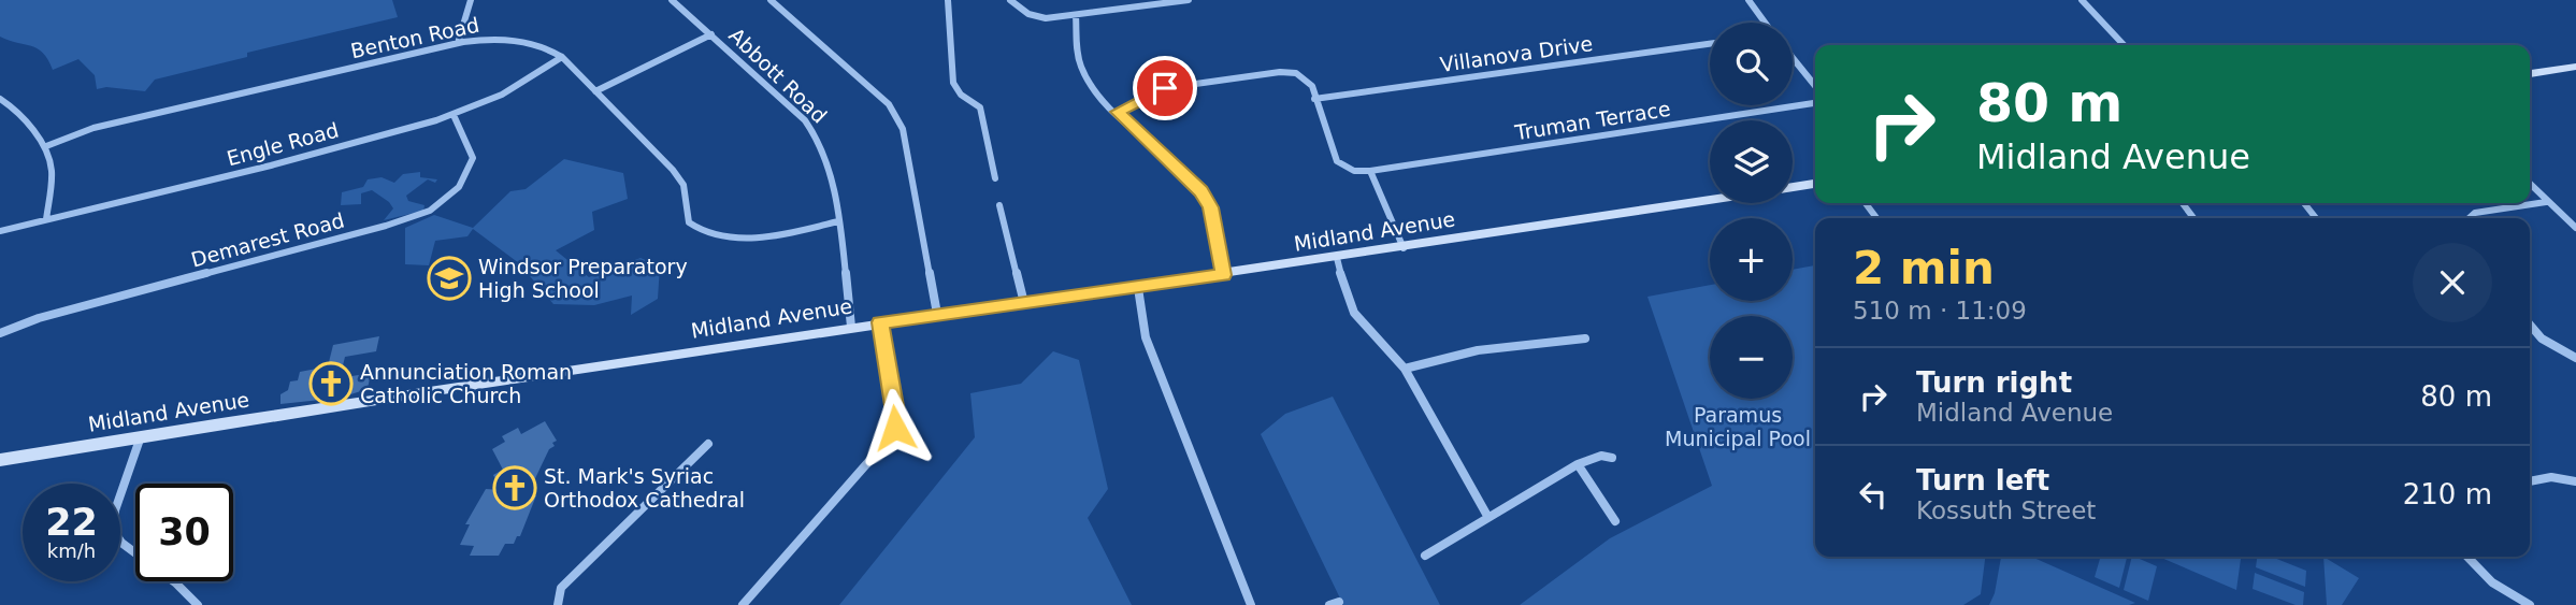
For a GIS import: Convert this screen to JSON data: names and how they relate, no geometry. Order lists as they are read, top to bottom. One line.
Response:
{"streets":{"street":["Benton Road","Villanova Drive","Abbott Road","Truman Terrace","Engle Road","Midland Avenue","Demarest Road"]},"crossings":[["Benton Road","Abbott Road"],["Benton Road","Engle Road"],["Abbott Road","Midland Avenue"],["Engle Road","Demarest Road"]],"parks":["Paramus Municipal Pool"],"places":{"school or university":["Windsor Preparatory High School"],"church":["Annunciation Roman Catholic Church","St. Mark's Syriac Orthodox Cathedral"]},"page":{"map_buttons":["+","−"],"turn":["80 m","Midland Avenue"],"heading":["2 min","510 m · 11:09"],"list":[{"name":"Turn right","note":"Midland Avenue","value":"80 m"},{"name":"Turn left","note":"Kossuth Street","value":"210 m"}],"speed":"22 km/h","limit":"30"}}
